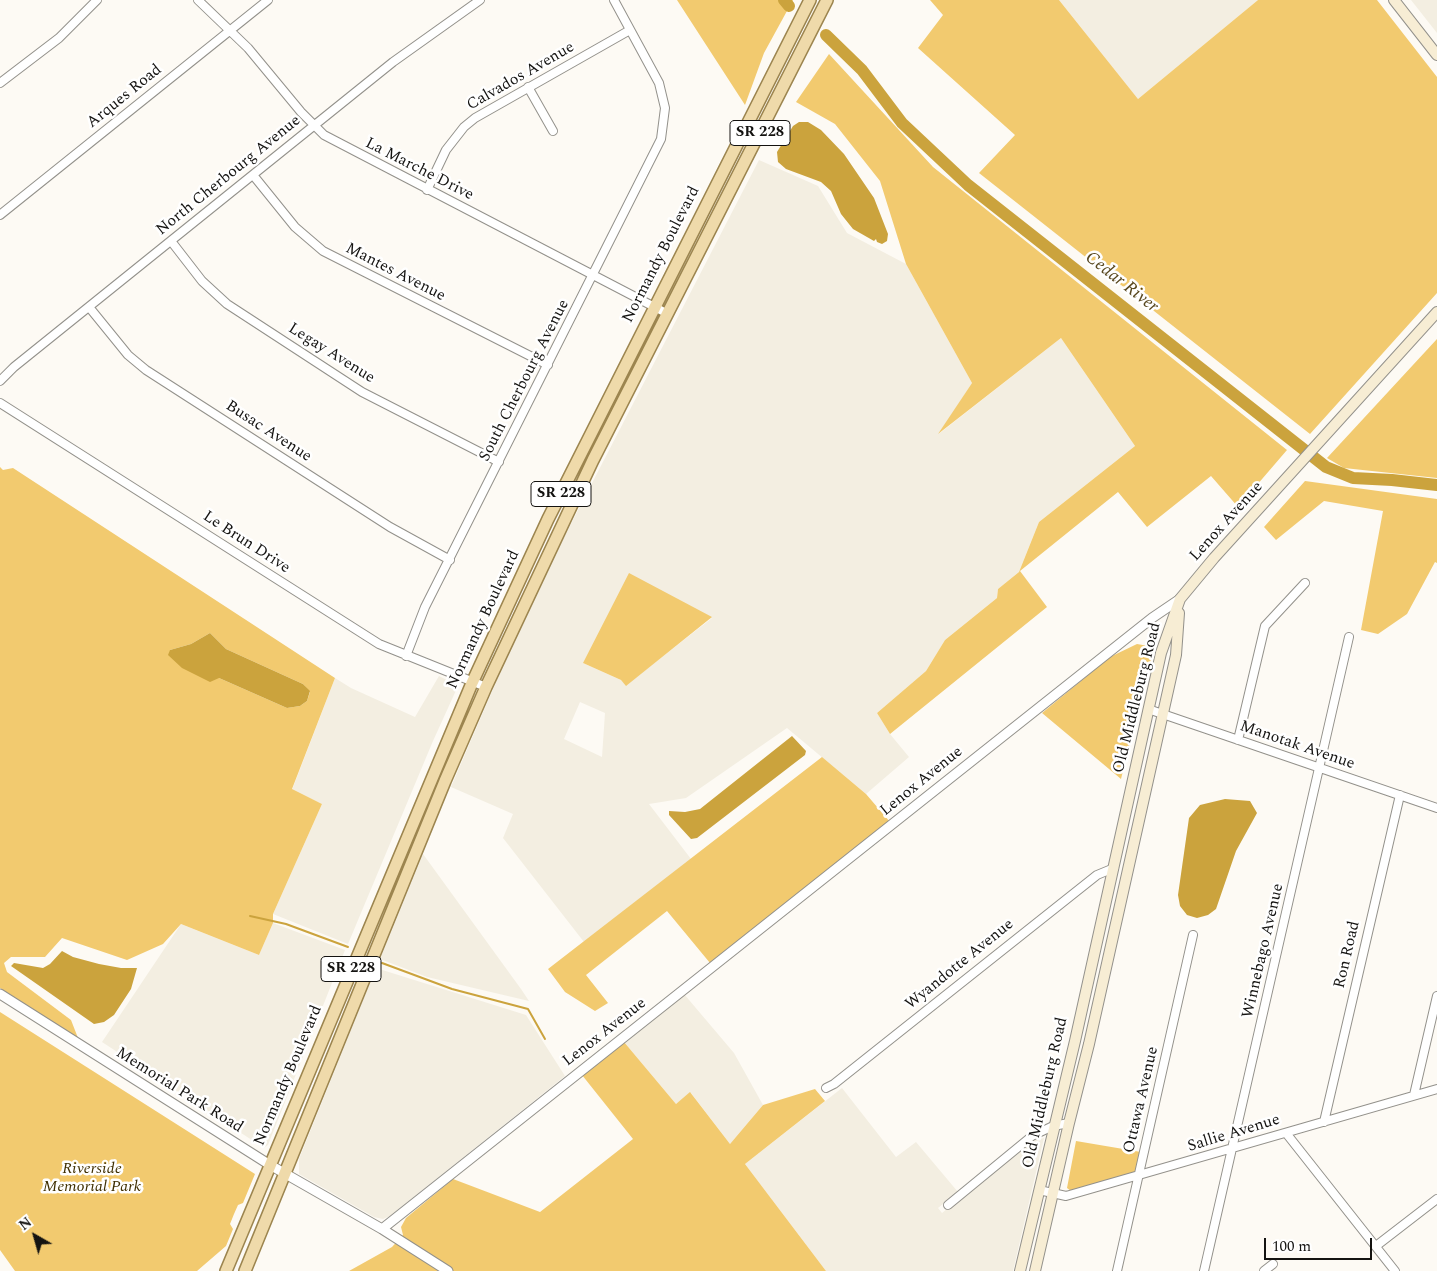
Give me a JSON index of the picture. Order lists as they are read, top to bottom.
{
  "streets": {
    "main road": [
      "SR 228",
      "Normandy Boulevard",
      "Lenox Avenue",
      "Old Middleburg Road"
    ],
    "street": [
      "Calvados Avenue",
      "Arques Road",
      "La Marche Drive",
      "North Cherbourg Avenue",
      "Mantes Avenue",
      "Legay Avenue",
      "South Cherbourg Avenue",
      "Busac Avenue",
      "Le Brun Drive",
      "Manotak Avenue",
      "Winnebago Avenue",
      "Ron Road",
      "Wyandotte Avenue",
      "Memorial Park Road",
      "Ottawa Avenue",
      "Sallie Avenue"
    ]
  },
  "crossings": [
    ["Calvados Avenue", "La Marche Drive"],
    ["Calvados Avenue", "South Cherbourg Avenue"],
    ["Arques Road", "La Marche Drive"],
    ["La Marche Drive", "North Cherbourg Avenue"],
    ["La Marche Drive", "Normandy Boulevard"],
    ["La Marche Drive", "South Cherbourg Avenue"],
    ["North Cherbourg Avenue", "Mantes Avenue"],
    ["North Cherbourg Avenue", "Legay Avenue"],
    ["North Cherbourg Avenue", "Busac Avenue"],
    ["Normandy Boulevard", "Le Brun Drive"],
    ["Normandy Boulevard", "Memorial Park Road"],
    ["Mantes Avenue", "South Cherbourg Avenue"],
    ["Legay Avenue", "South Cherbourg Avenue"],
    ["South Cherbourg Avenue", "Busac Avenue"],
    ["South Cherbourg Avenue", "Le Brun Drive"],
    ["Lenox Avenue", "Old Middleburg Road"],
    ["Lenox Avenue", "Memorial Park Road"],
    ["Old Middleburg Road", "Manotak Avenue"],
    ["Old Middleburg Road", "Wyandotte Avenue"],
    ["Old Middleburg Road", "Sallie Avenue"],
    ["Manotak Avenue", "Winnebago Avenue"],
    ["Manotak Avenue", "Ron Road"],
    ["Winnebago Avenue", "Sallie Avenue"],
    ["Ron Road", "Sallie Avenue"],
    ["Ottawa Avenue", "Sallie Avenue"]
  ],
  "water": ["Cedar River"],
  "parks": ["Riverside Memorial Park"],
  "scale_bar": "100 m",
  "north": "top left"
}
